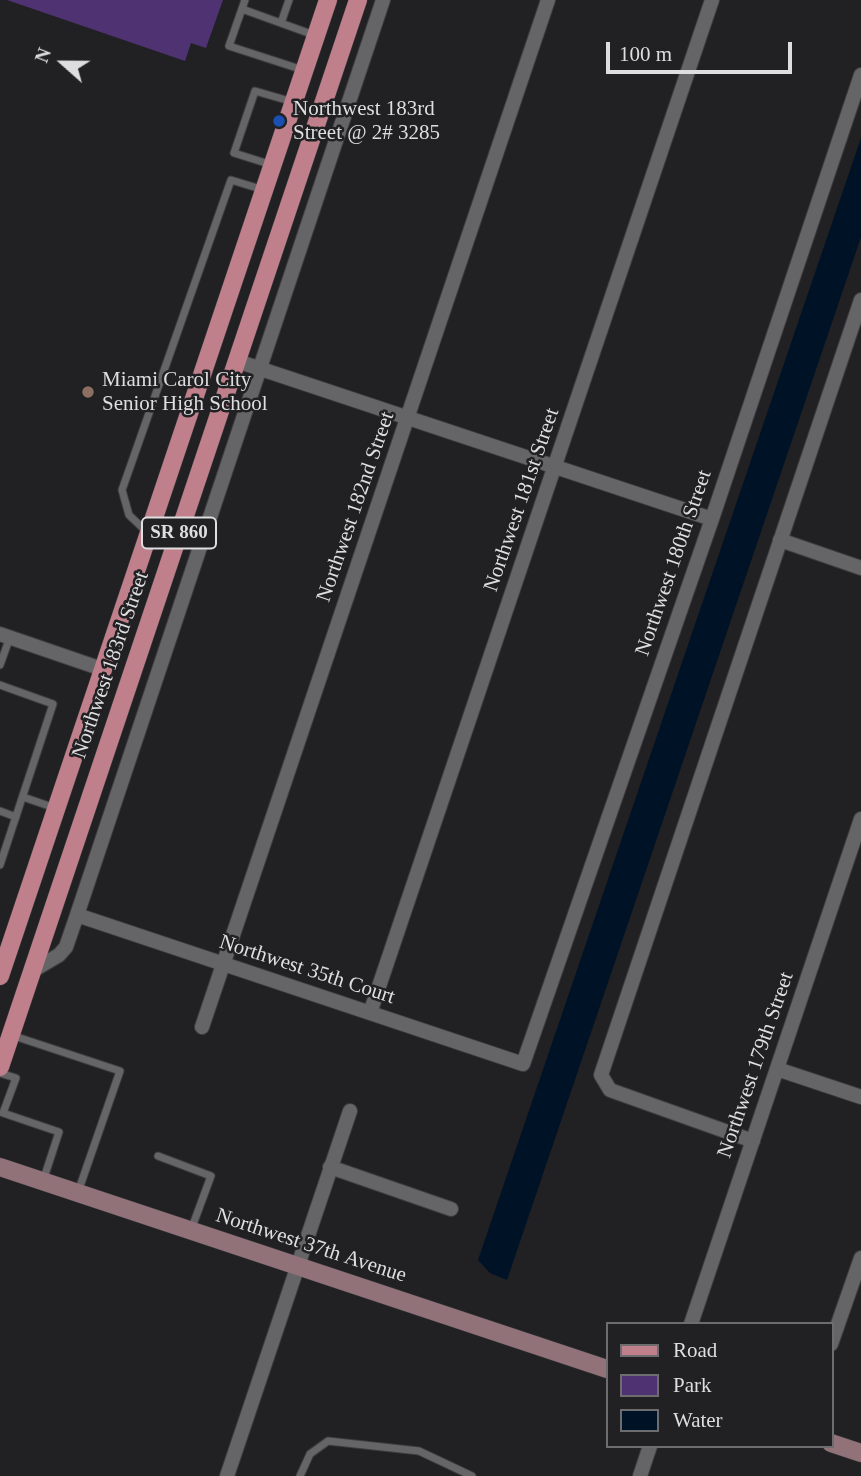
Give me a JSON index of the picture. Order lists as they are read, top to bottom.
{
  "streets": {
    "main road": ["SR 860", "Northwest 183rd Street", "Northwest 37th Avenue"],
    "street": [
      "Northwest 181st Street",
      "Northwest 182nd Street",
      "Northwest 180th Street",
      "Northwest 35th Court",
      "Northwest 179th Street"
    ]
  },
  "crossings": [
    ["Northwest 181st Street", "Northwest 35th Court"],
    ["Northwest 182nd Street", "Northwest 35th Court"],
    ["Northwest 180th Street", "Northwest 35th Court"]
  ],
  "places": ["Northwest 183rd Street @ 2# 3285", "Miami Carol City Senior High School"],
  "legend": ["Road", "Park", "Water"],
  "scale_bar": "100 m",
  "north": "left"
}
